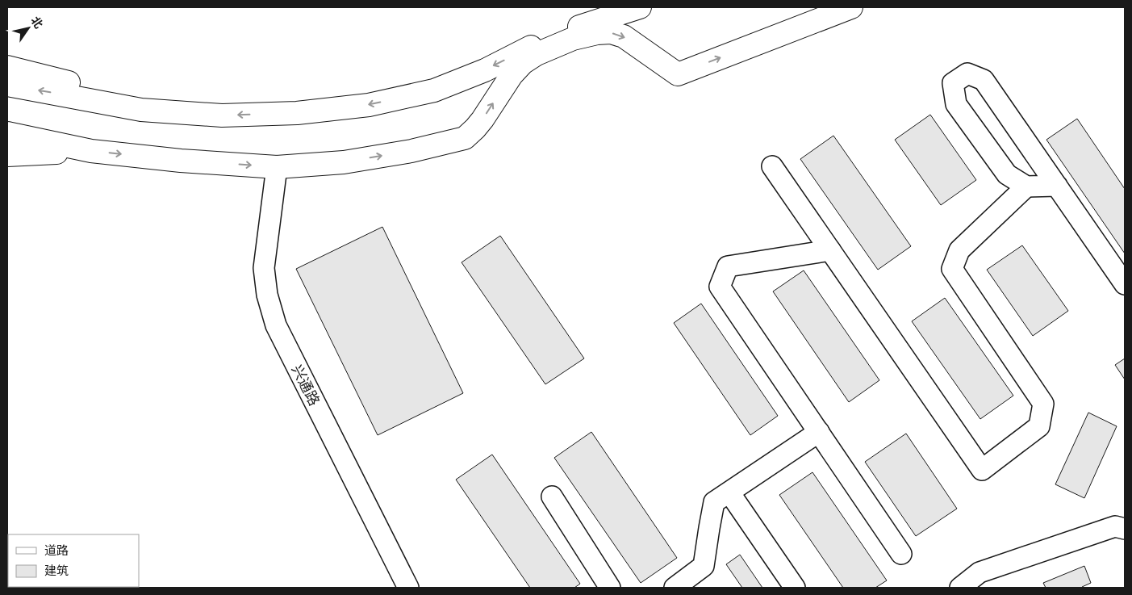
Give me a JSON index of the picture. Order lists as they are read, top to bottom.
{
  "streets": {
    "street": ["兴通路"]
  },
  "legend": ["道路", "建筑"],
  "north": "top right"
}
